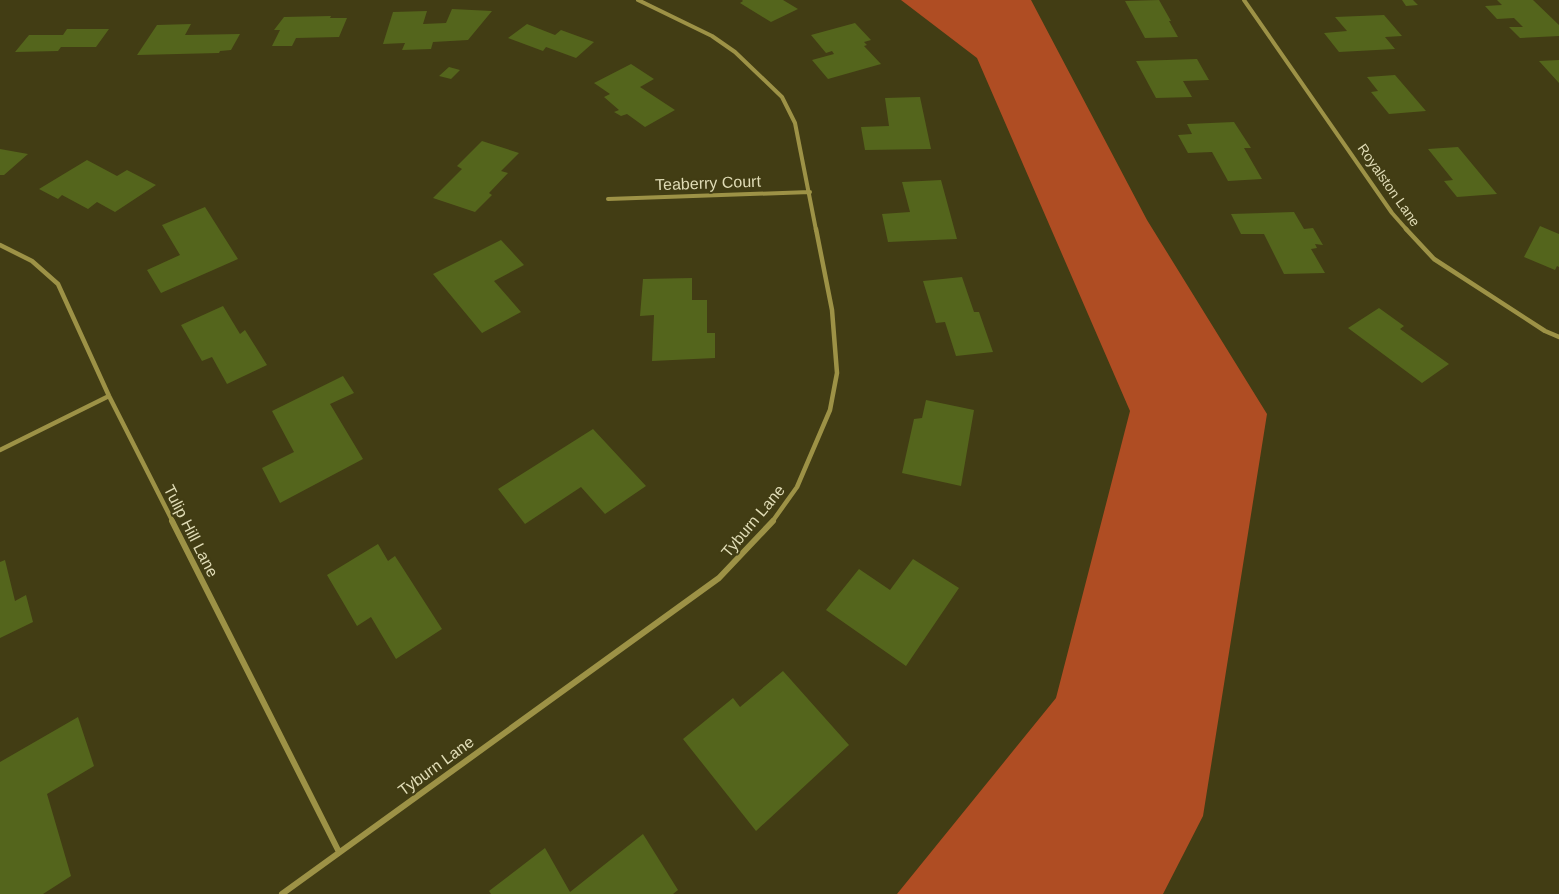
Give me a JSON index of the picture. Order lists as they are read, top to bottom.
{
  "streets": {
    "street": [
      "Teaberry Court",
      "Royalston Lane",
      "Tyburn Lane",
      "Tulip Hill Lane"
    ]
  },
  "crossings": [
    ["Teaberry Court", "Tyburn Lane"],
    ["Tyburn Lane", "Tulip Hill Lane"]
  ]
}
